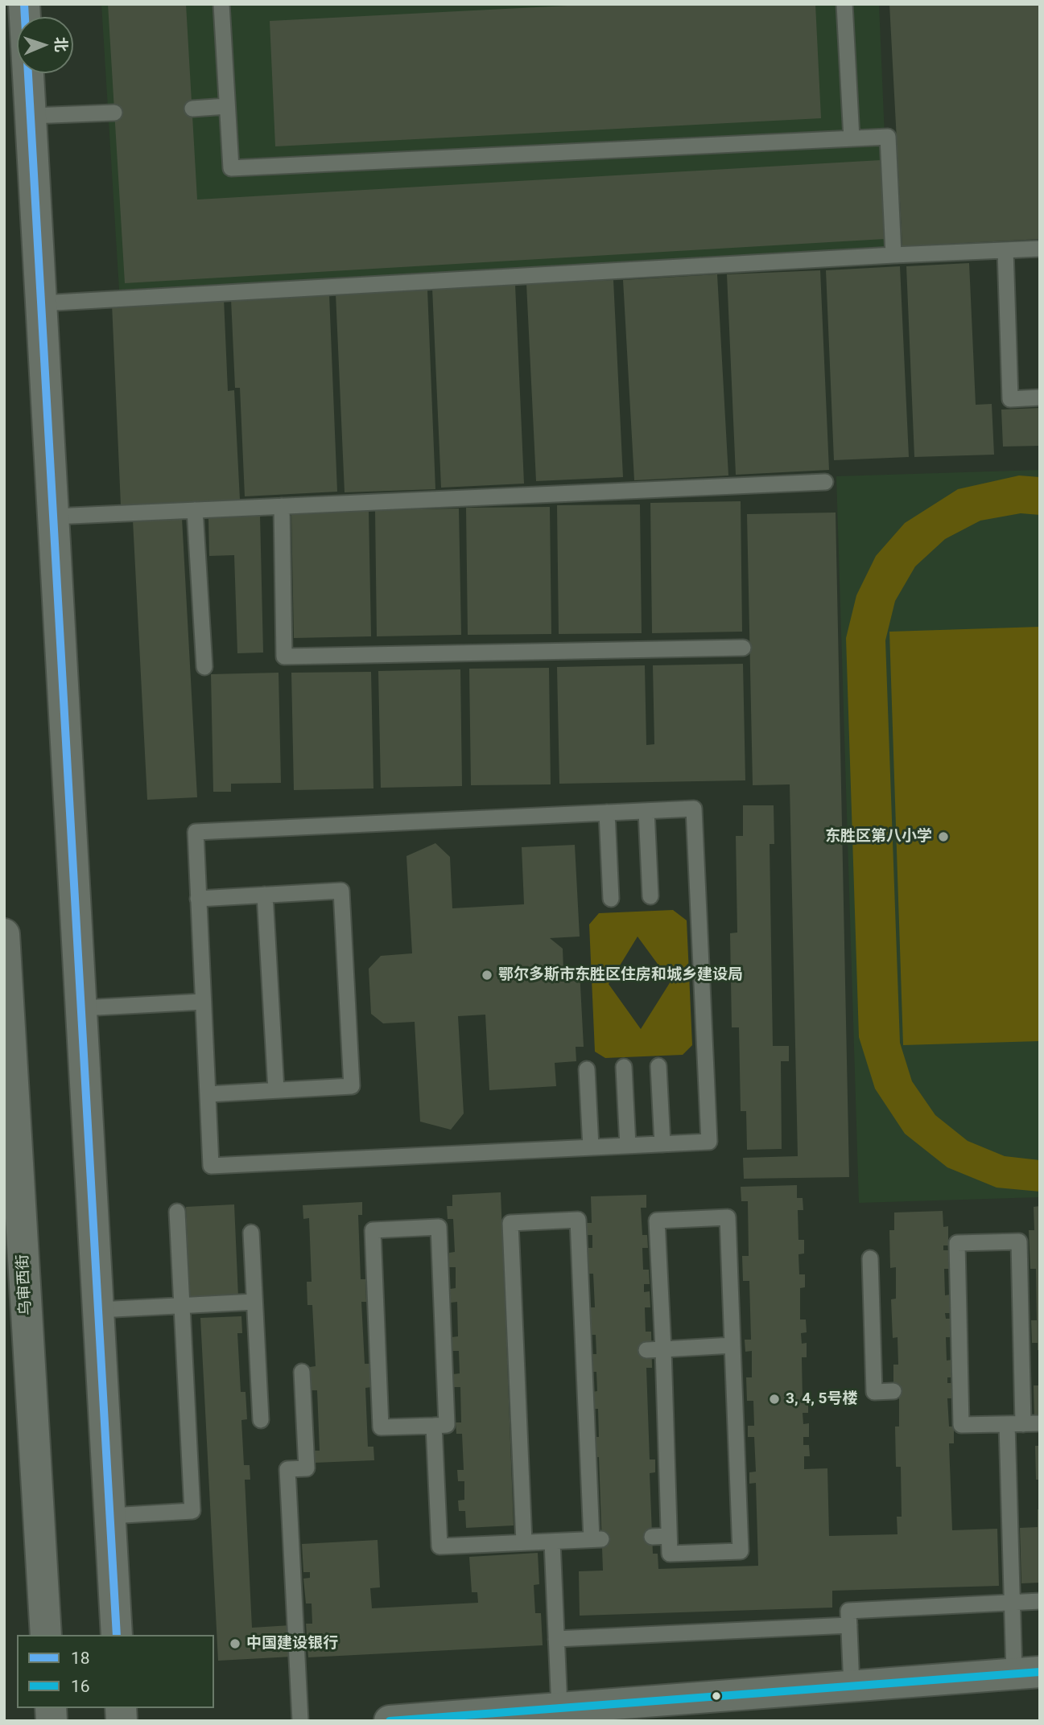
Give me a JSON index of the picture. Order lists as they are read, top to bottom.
{
  "streets": {
    "main road": ["乌审西街"]
  },
  "places": [
    "东胜区第八小学",
    "鄂尔多斯市东胜区住房和城乡建设局",
    "3, 4, 5号楼",
    "中国建设银行"
  ],
  "lines": ["transit line 18", "transit line 16"],
  "legend": ["18", "16"],
  "north": "right"
}
